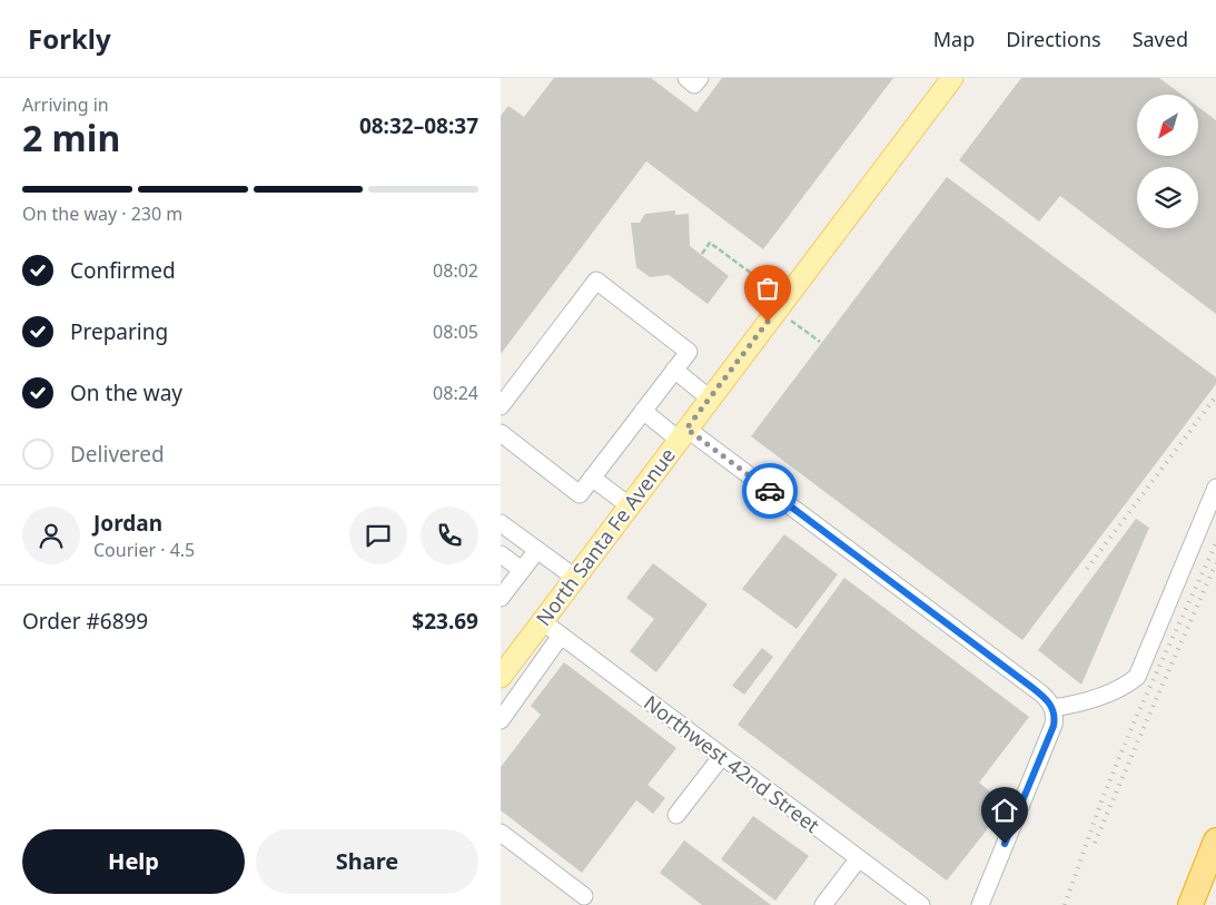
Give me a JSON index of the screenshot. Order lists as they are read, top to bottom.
{
  "streets": {
    "main road": ["North Santa Fe Avenue"],
    "street": ["Northwest 42nd Street"]
  },
  "crossings": [
    ["North Santa Fe Avenue", "Northwest 42nd Street"]
  ],
  "north": "bottom left",
  "page": {
    "header": "Forkly",
    "nav": ["Map", "Directions", "Saved"],
    "heading": ["2 min", "Arriving in", "08:32–08:37"],
    "panel": [
      "Jordan",
      "Courier · 4.5",
      "Order #6899",
      "$23.69"
    ],
    "bar": "On the way · 230 m",
    "list": [
      ["Confirmed", "08:02"],
      ["Preparing", "08:05"],
      ["On the way", "08:24"],
      "Delivered"
    ],
    "buttons": ["Help", "Share"]
  }
}
